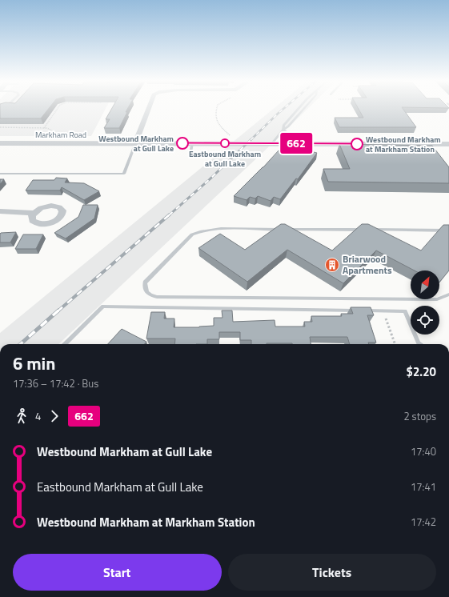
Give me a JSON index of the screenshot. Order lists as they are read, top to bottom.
{
  "streets": {
    "street": ["Markham Road"]
  },
  "places": {
    "other": ["Westbound Markham at Gull Lake", "Eastbound Markham at Gull Lake", "Westbound Markham at Markham Station"],
    "building": ["Briarwood Apartments"]
  },
  "lines": ["bus line 662"],
  "north": "top right",
  "page": {
    "on_map": "662",
    "heading": ["6 min", "17:36 – 17:42 · Bus", "$2.20"],
    "legs": ["4", "662", "2 stops"],
    "list": [
      {
        "name": "Westbound Markham at Gull Lake",
        "value": "17:40"
      },
      {
        "name": "Eastbound Markham at Gull Lake",
        "value": "17:41"
      },
      {
        "name": "Westbound Markham at Markham Station",
        "value": "17:42"
      }
    ],
    "buttons": ["Start", "Tickets"]
  }
}
